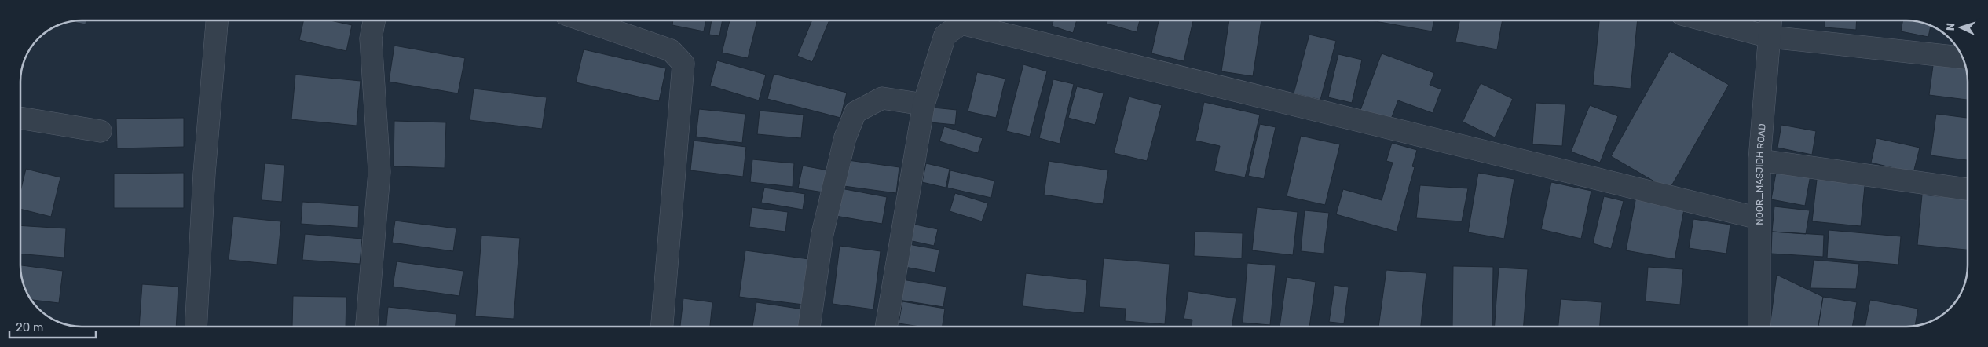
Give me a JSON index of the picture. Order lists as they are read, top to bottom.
{
  "streets": {
    "street": ["NOOR_MASJIDH ROAD"]
  },
  "scale_bar": "20 m",
  "north": "left"
}
